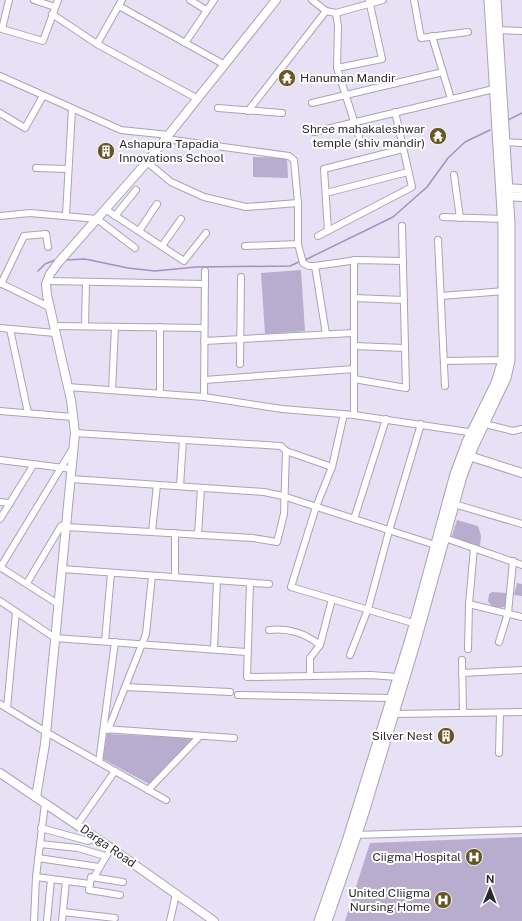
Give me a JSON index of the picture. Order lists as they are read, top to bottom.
{
  "streets": {
    "street": ["Darga Road"]
  },
  "places": {
    "temple": ["Hanuman Mandir", "Shree mahakaleshwar temple (shiv mandir)"],
    "building": ["Ashapura Tapadia Innovations School", "Silver Nest"],
    "hospital": ["Ciigma Hospital", "United CIiigma Nursing Home"]
  },
  "north": "top"
}
